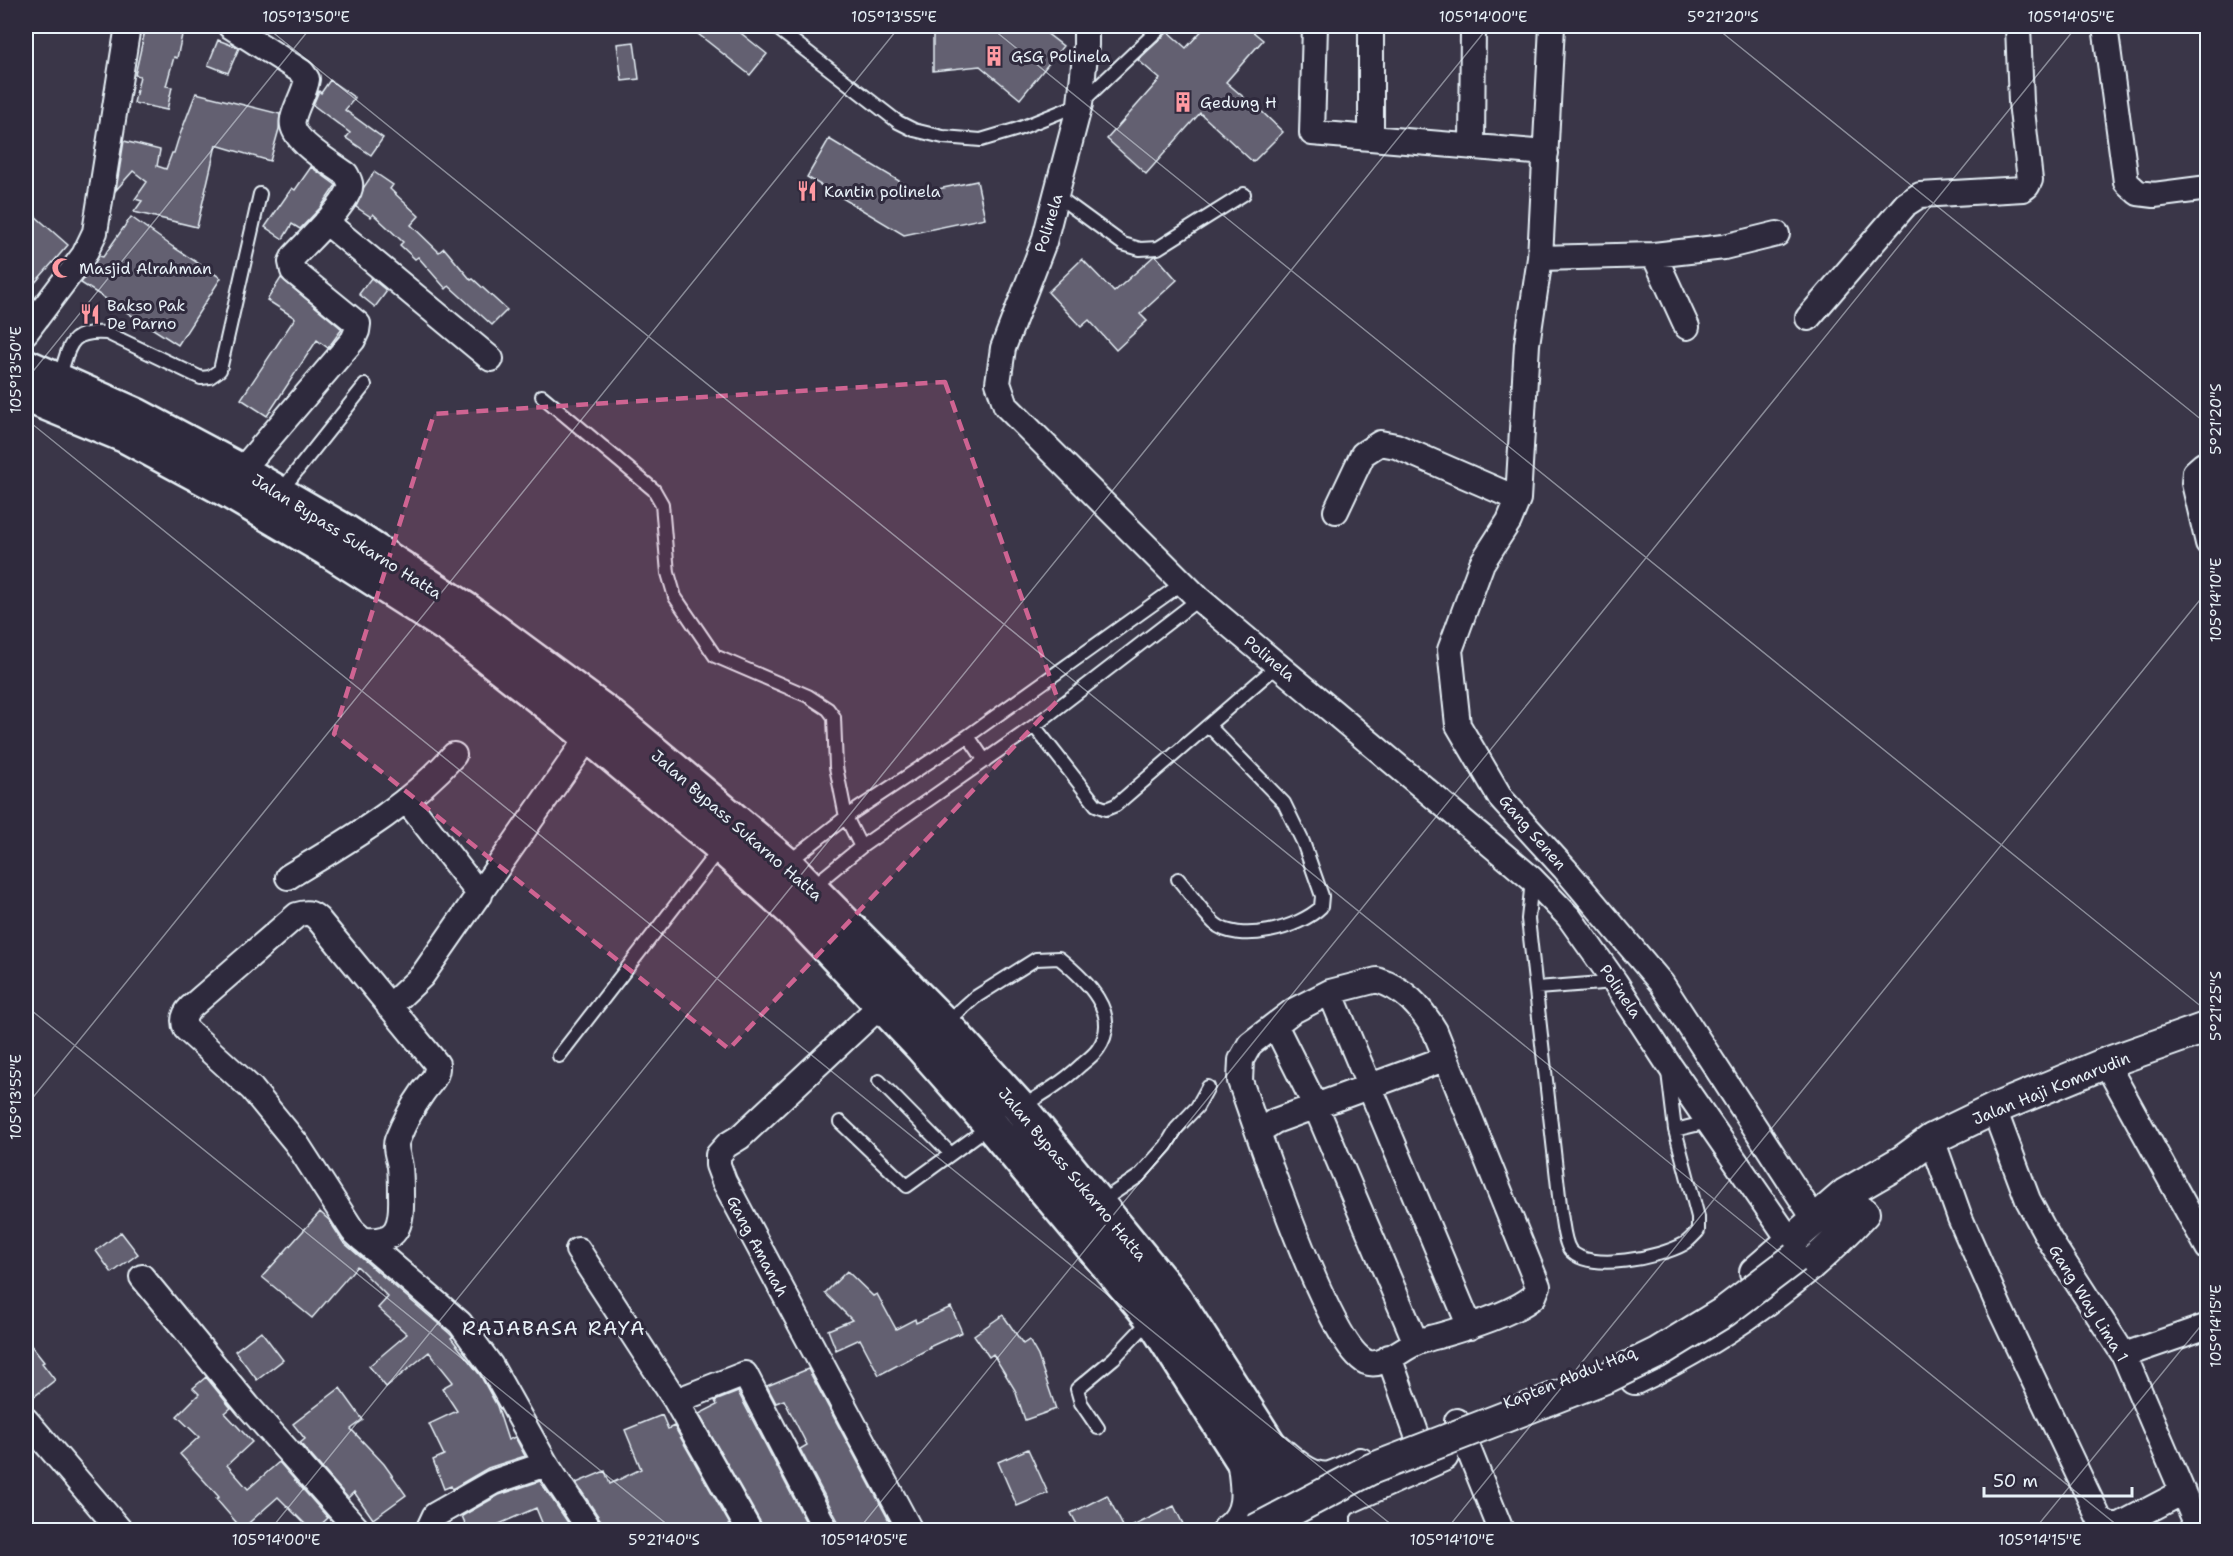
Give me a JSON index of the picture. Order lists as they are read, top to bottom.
{
  "streets": {
    "highway": ["Jalan Bypass Sukarno Hatta"],
    "street": [
      "Polinela",
      "Gang Senen",
      "Jalan Haji Komarudin",
      "Gang Amanah",
      "Gang Way Lima 1",
      "Kapten Abdul Haq"
    ]
  },
  "crossings": [
    ["Polinela", "Kapten Abdul Haq"],
    ["Jalan Bypass Sukarno Hatta", "Gang Amanah"],
    ["Jalan Bypass Sukarno Hatta", "Kapten Abdul Haq"],
    ["Gang Senen", "Kapten Abdul Haq"],
    ["Jalan Haji Komarudin", "Gang Way Lima 1"],
    ["Jalan Haji Komarudin", "Kapten Abdul Haq"]
  ],
  "districts": ["RAJABASA RAYA"],
  "places": {
    "building": ["GSG Polinela", "Gedung H"],
    "restaurant": ["Kantin polinela", "Bakso Pak De Parno"],
    "mosque": ["Masjid Alrahman"]
  },
  "scale_bar": "50 m",
  "coordinates": [
    "105°13'50\"E",
    "105°13'55\"E",
    "105°14'00\"E",
    "5°21'20\"S",
    "105°14'05\"E",
    "105°14'10\"E",
    "5°21'25\"S",
    "105°14'15\"E",
    "5°21'40\"S"
  ]
}
